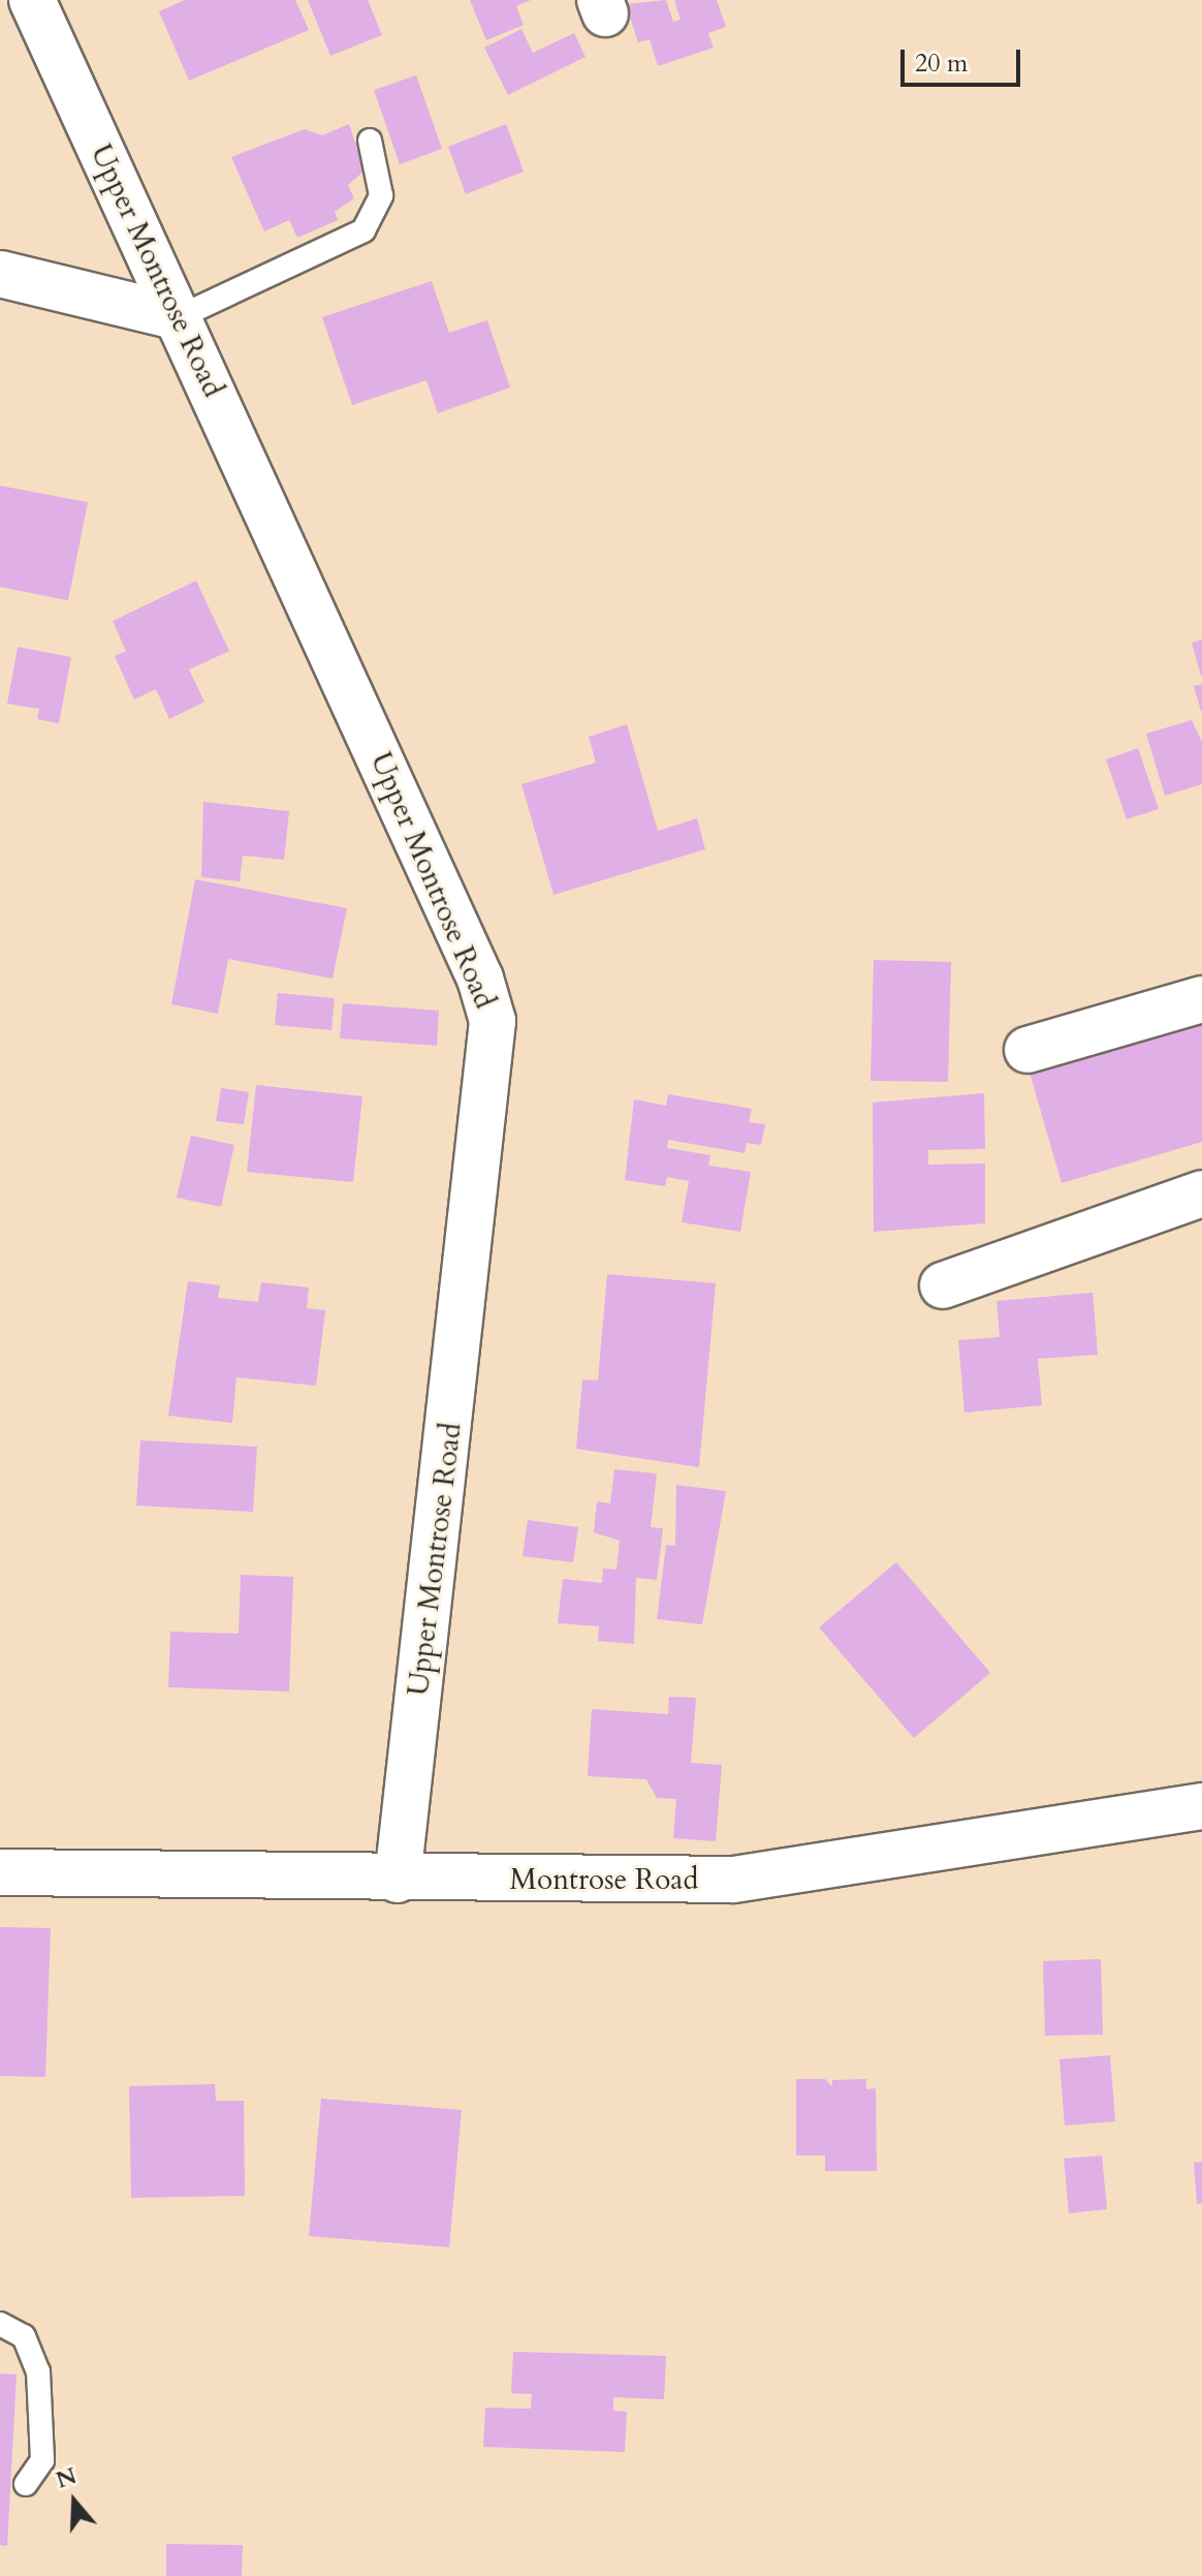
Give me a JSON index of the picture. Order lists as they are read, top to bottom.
{
  "streets": {
    "street": ["Upper Montrose Road", "Montrose Road"]
  },
  "crossings": [
    ["Upper Montrose Road", "Montrose Road"]
  ],
  "scale_bar": "20 m",
  "north": "top"
}
